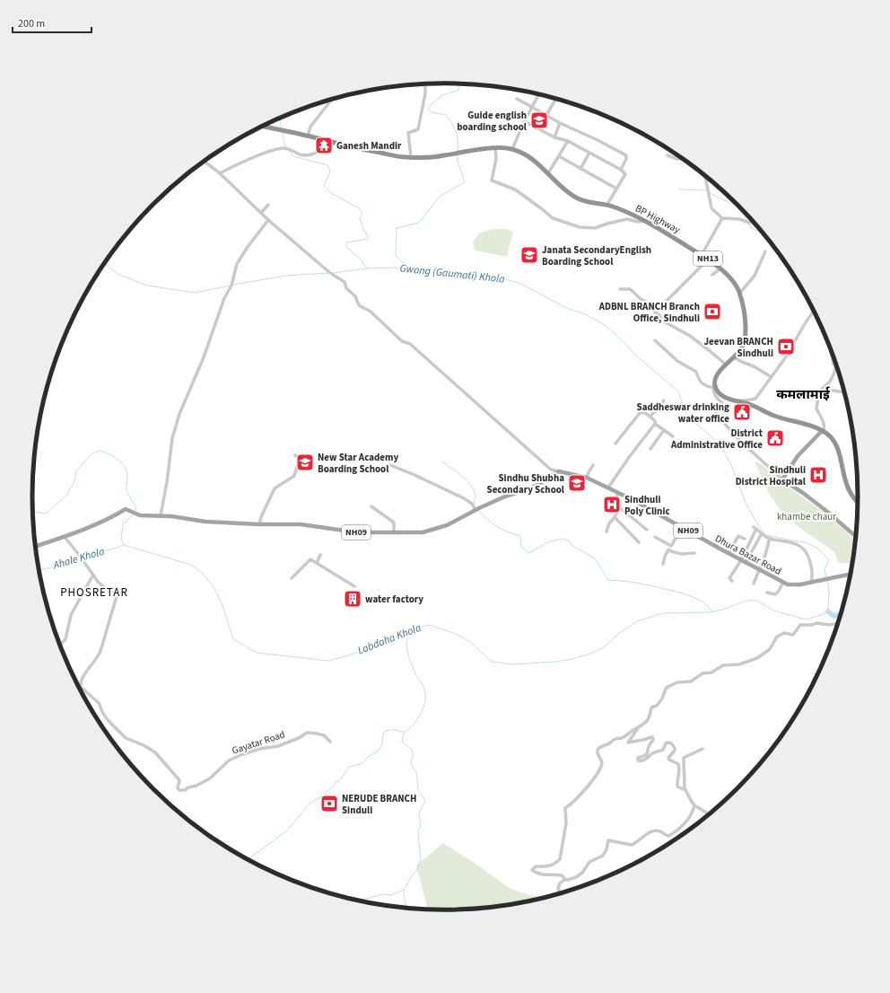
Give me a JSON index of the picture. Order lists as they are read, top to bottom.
{
  "streets": {
    "highway": ["BP Highway", "NH13"],
    "main road": ["NH09", "Dhura Bazar Road"],
    "street": ["Gayatar Road"]
  },
  "crossings": [
    ["NH09", "Dhura Bazar Road"]
  ],
  "districts": ["कमलामाई", "PHOSRETAR"],
  "water": ["Gwang (Gaumati) Khola", "Ahale Khola", "Labdaha Khola"],
  "parks": ["khambe chaur"],
  "places": {
    "school or university": [
      "Guide english boarding school",
      "Janata SecondaryEnglish Boarding School",
      "New Star Academy Boarding School",
      "Sindhu Shubha Secondary School"
    ],
    "temple": ["Ganesh Mandir"],
    "bank": ["ADBNL BRANCH Branch Office, Sindhuli", "Jeevan BRANCH Sindhuli", "NERUDE BRANCH Sinduli"],
    "public building": ["Saddheswar drinking water office", "District Administrative Office"],
    "hospital": ["Sindhuli District Hospital", "Sindhuli Poly Clinic"],
    "building": ["water factory"]
  },
  "scale_bar": "200 m"
}
